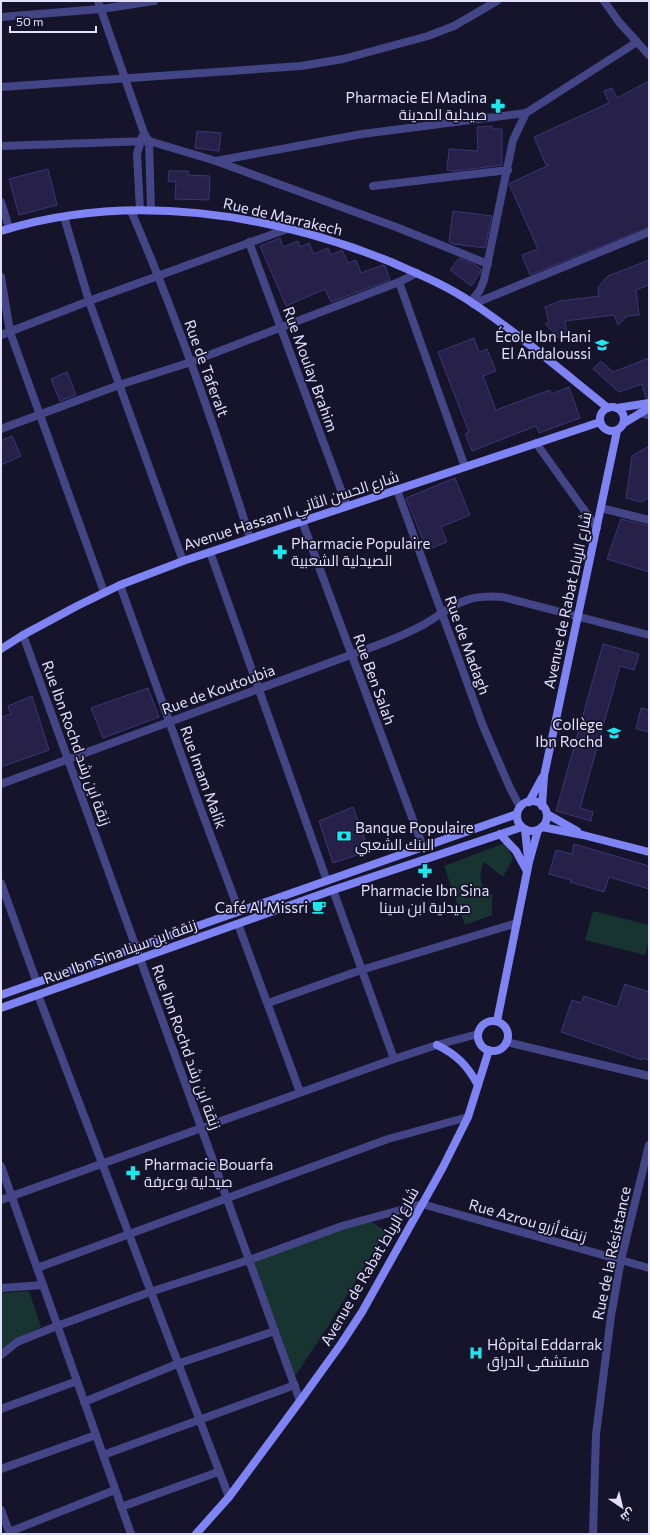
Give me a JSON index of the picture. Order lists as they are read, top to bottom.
{
  "streets": {
    "street": [
      "Rue de Marrakech",
      "Rue de Taferalt",
      "Rue Moulay Brahim",
      "Avenue Hassan II شارع الحسن الثاني",
      "Avenue de Rabat شارع الرباط",
      "Rue de Madagh",
      "Rue Ben Salah",
      "Rue de Koutoubia",
      "Rue Ibn Rochd زنقة ابن رشد",
      "Rue Imam Malik",
      "Rue Ibn Sina زنقة ابن سينا",
      "Rue Azrou زنقة أزرو",
      "Rue de la Résistance"
    ]
  },
  "crossings": [
    ["Rue de Marrakech", "Rue de Taferalt"],
    ["Rue de Marrakech", "Avenue Hassan II شارع الحسن الثاني"],
    ["Rue de Marrakech", "Avenue de Rabat شارع الرباط"],
    ["Rue de Taferalt", "Avenue Hassan II شارع الحسن الثاني"],
    ["Rue Moulay Brahim", "Avenue Hassan II شارع الحسن الثاني"],
    ["Avenue Hassan II شارع الحسن الثاني", "Avenue de Rabat شارع الرباط"],
    ["Avenue Hassan II شارع الحسن الثاني", "Rue de Madagh"],
    ["Avenue Hassan II شارع الحسن الثاني", "Rue Ben Salah"],
    ["Avenue Hassan II شارع الحسن الثاني", "Rue Ibn Rochd زنقة ابن رشد"],
    ["Avenue Hassan II شارع الحسن الثاني", "Rue Imam Malik"],
    ["Avenue de Rabat شارع الرباط", "Rue de Madagh"],
    ["Avenue de Rabat شارع الرباط", "Rue de Koutoubia"],
    ["Avenue de Rabat شارع الرباط", "Rue Ibn Rochd زنقة ابن رشد"],
    ["Avenue de Rabat شارع الرباط", "Rue Ibn Sina زنقة ابن سينا"],
    ["Avenue de Rabat شارع الرباط", "Rue Azrou زنقة أزرو"],
    ["Rue de Madagh", "Rue de Koutoubia"],
    ["Rue de Madagh", "Rue Ibn Sina زنقة ابن سينا"],
    ["Rue Ben Salah", "Rue de Koutoubia"],
    ["Rue Ben Salah", "Rue Ibn Sina زنقة ابن سينا"],
    ["Rue de Koutoubia", "Rue Ibn Rochd زنقة ابن رشد"],
    ["Rue de Koutoubia", "Rue Imam Malik"],
    ["Rue Ibn Rochd زنقة ابن رشد", "Rue Ibn Sina زنقة ابن سينا"],
    ["Rue Imam Malik", "Rue Ibn Sina زنقة ابن سينا"],
    ["Rue Azrou زنقة أزرو", "Rue de la Résistance"]
  ],
  "places": {
    "pharmacy": [
      "Pharmacie El Madina صيدلية المدينة",
      "Pharmacie Populaire الصيدلية الشعبية",
      "Pharmacie Ibn Sina صيدلية ابن سينا",
      "Pharmacie Bouarfa صيدلية بوعرفة"
    ],
    "school or university": ["École Ibn Hani El Andaloussi", "Collège Ibn Rochd"],
    "bank": ["Banque Populaire البنك الشعبي"],
    "cafe": ["Café Al Missri"],
    "hospital": ["Hôpital Eddarrak مستشفى الدراق"]
  },
  "scale_bar": "50 m",
  "north": "bottom right"
}
